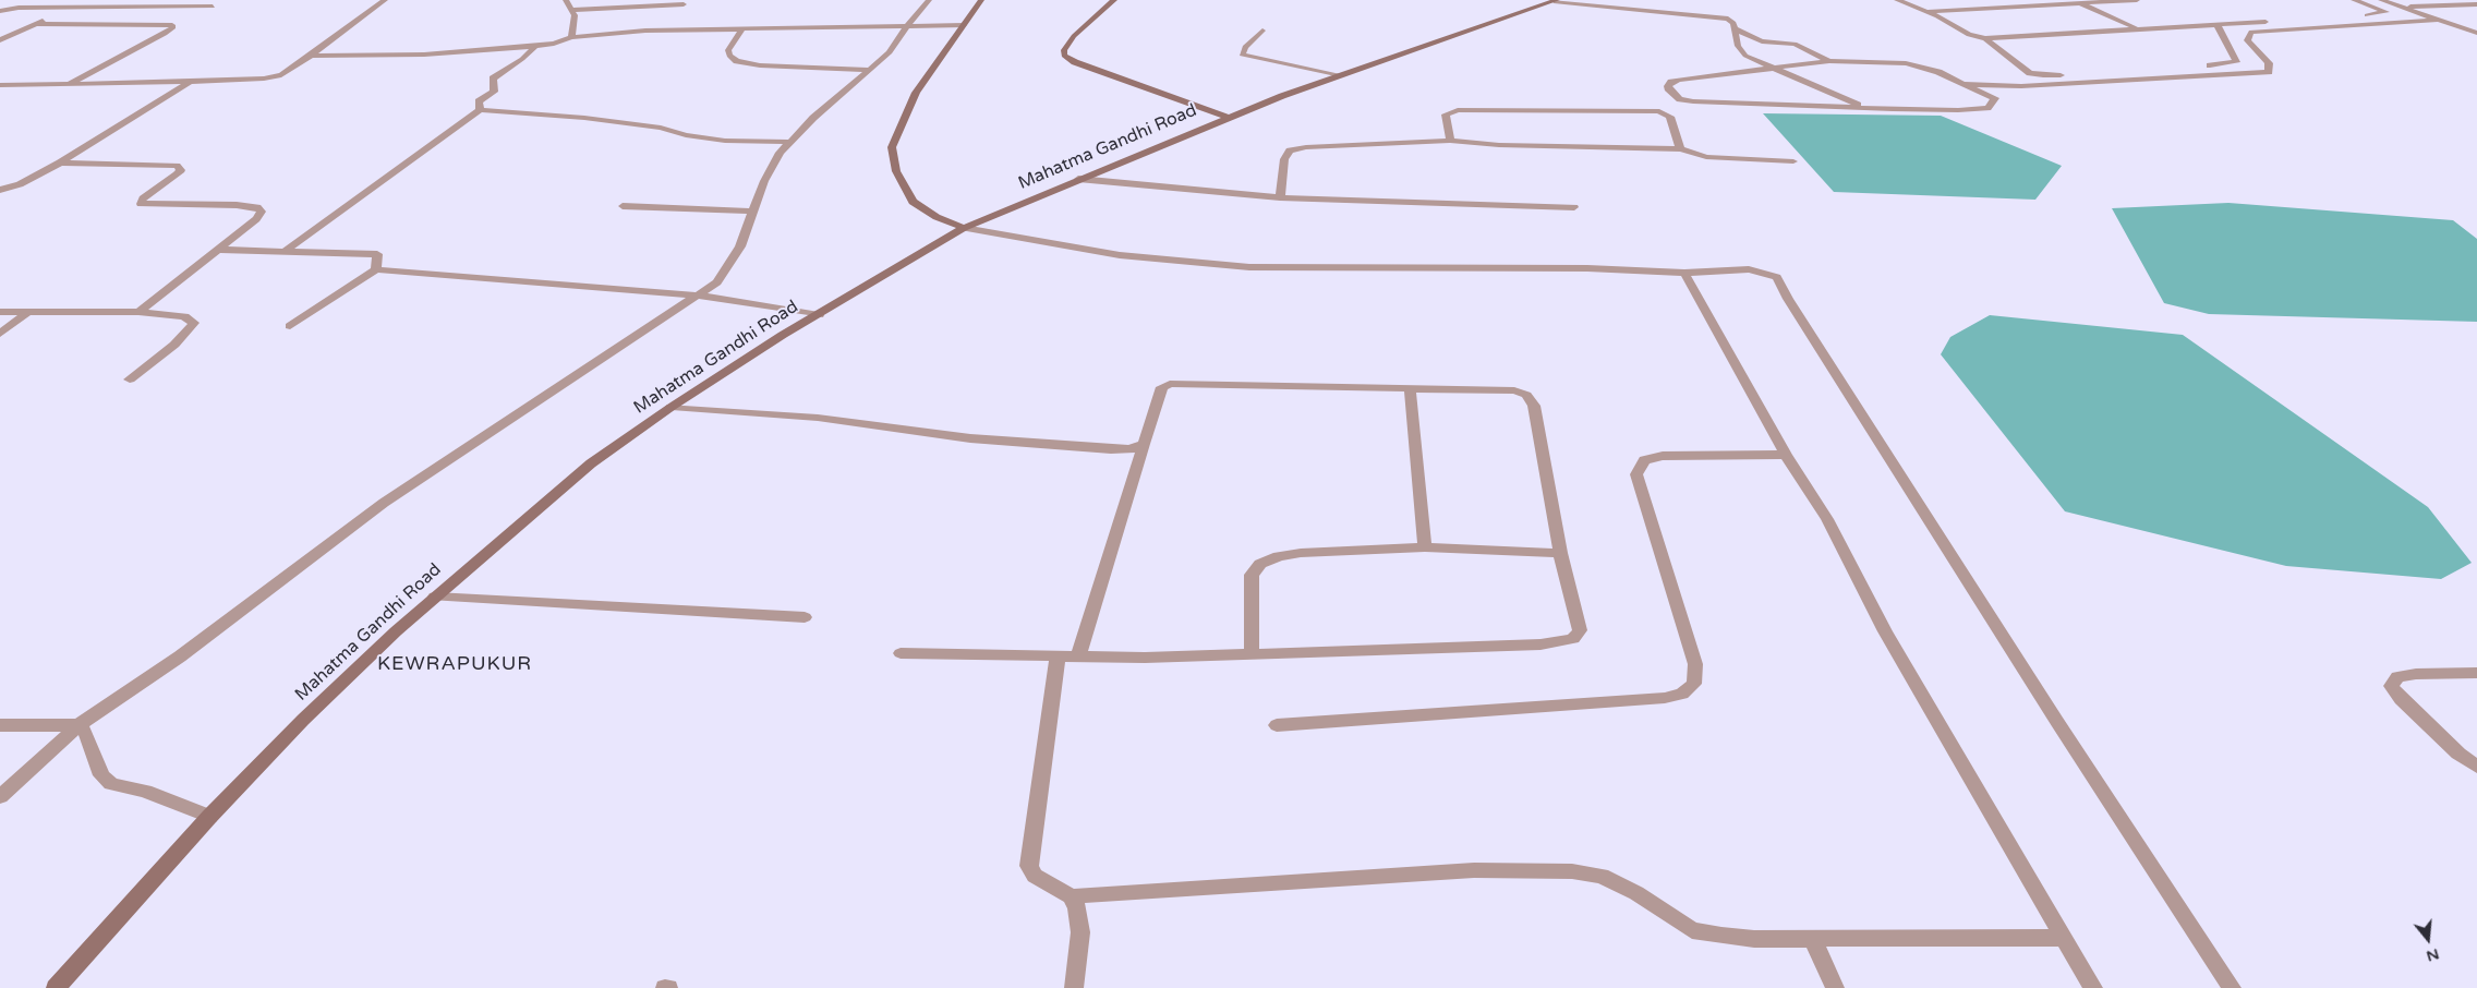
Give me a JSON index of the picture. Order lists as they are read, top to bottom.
{
  "streets": {
    "main road": ["Mahatma Gandhi Road"]
  },
  "districts": ["KEWRAPUKUR"],
  "north": "bottom"
}
